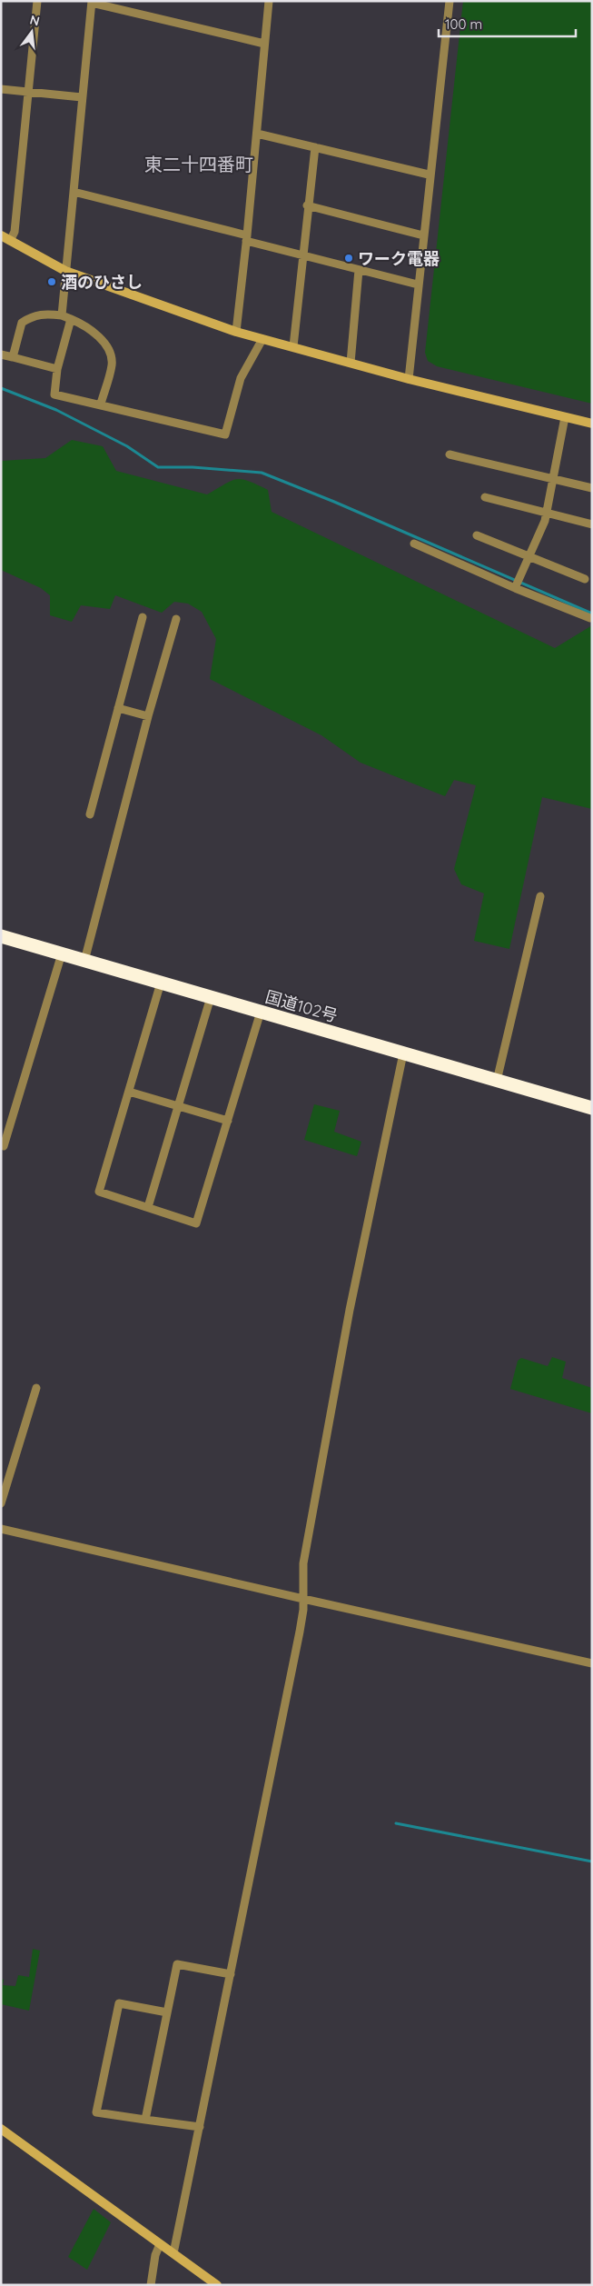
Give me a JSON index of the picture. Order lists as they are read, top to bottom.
{
  "streets": {
    "highway": ["国道102号"]
  },
  "districts": ["東二十四番町"],
  "places": ["ワーク電器", "酒のひさし"],
  "scale_bar": "100 m",
  "north": "top"
}
